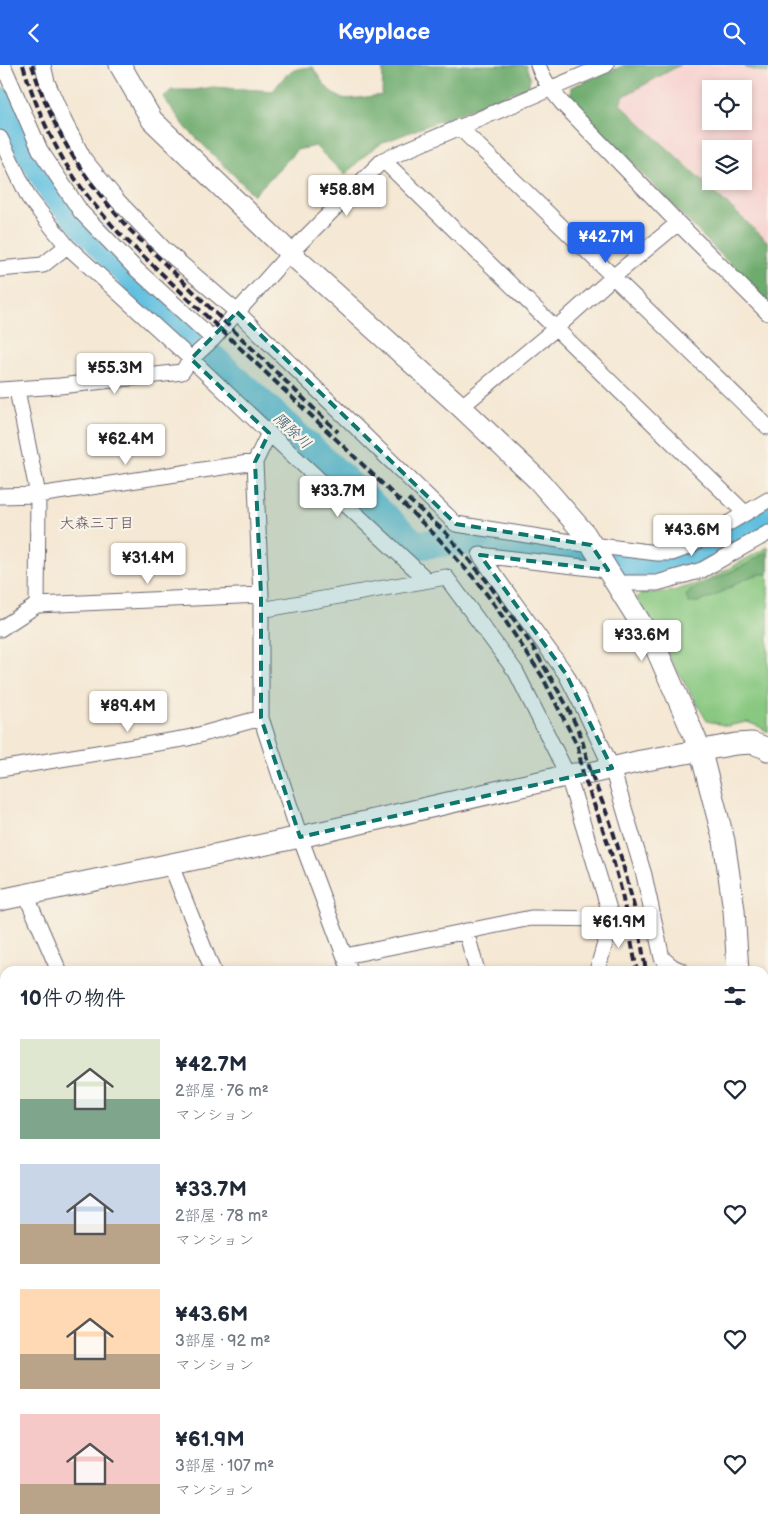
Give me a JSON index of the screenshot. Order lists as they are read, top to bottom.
{
  "districts": ["大森三丁目"],
  "water": ["隅除川"],
  "page": {
    "header": "Keyplace",
    "price": [
      "¥58.8M",
      "¥42.7M",
      "¥55.3M",
      "¥62.4M",
      "¥33.7M",
      "¥43.6M",
      "¥31.4M",
      "¥33.6M",
      "¥89.4M",
      "¥61.9M"
    ],
    "heading": "10件の物件",
    "list": [
      {
        "name": "¥42.7M",
        "note": "2部屋 · 76 m² · マンション"
      },
      {
        "name": "¥33.7M",
        "note": "2部屋 · 78 m² · マンション"
      },
      {
        "name": "¥43.6M",
        "note": "3部屋 · 92 m² · マンション"
      },
      {
        "name": "¥61.9M",
        "note": "3部屋 · 107 m² · マンション"
      }
    ]
  }
}
